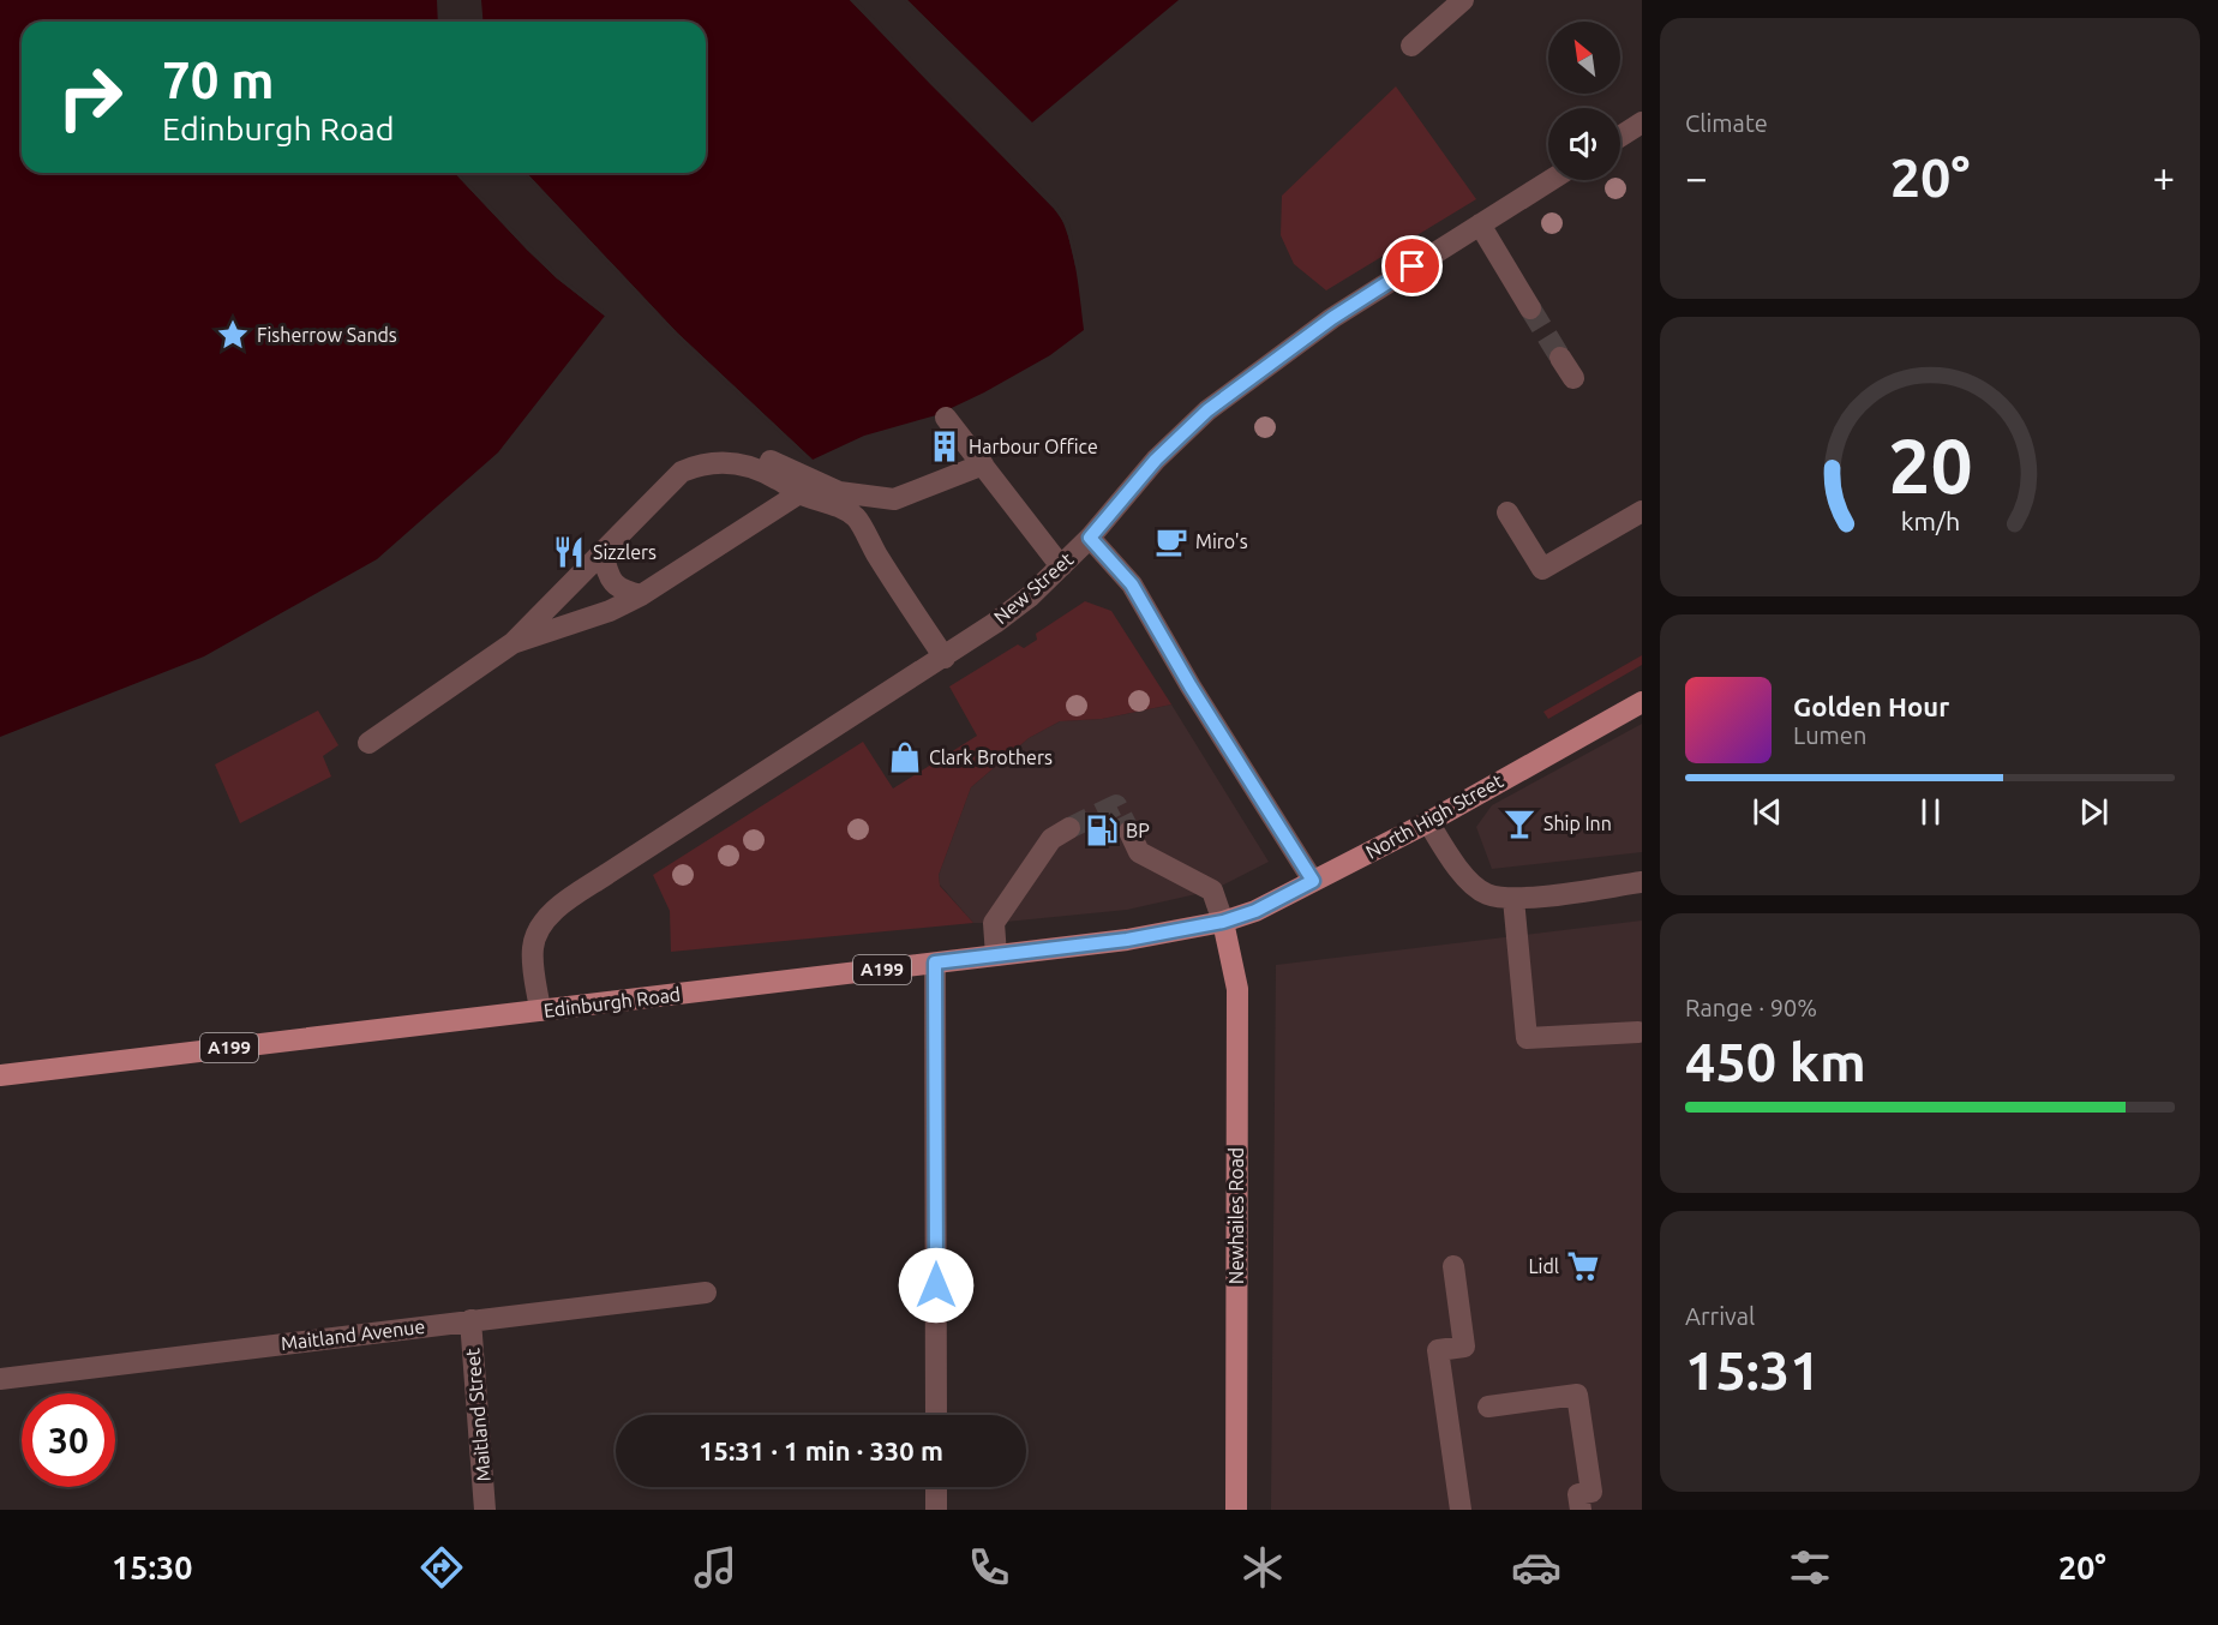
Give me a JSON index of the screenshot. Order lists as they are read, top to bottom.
{
  "streets": {
    "main road": [
      "North High Street",
      "A199",
      "Edinburgh Road",
      "Newhailes Road"
    ],
    "street": ["New Street", "Maitland Avenue", "Maitland Street"]
  },
  "crossings": [
    ["New Street", "Edinburgh Road"],
    ["North High Street", "Edinburgh Road"],
    ["North High Street", "Newhailes Road"],
    ["Edinburgh Road", "Newhailes Road"],
    ["Maitland Avenue", "Maitland Street"]
  ],
  "places": {
    "place": ["Fisherrow Sands"],
    "building": ["Harbour Office"],
    "cafe": ["Miro's"],
    "restaurant": ["Sizzlers"],
    "shop": ["Clark Brothers"],
    "bar": ["Ship Inn"],
    "fuel station": ["BP"],
    "supermarket": ["Lidl"]
  },
  "north": "top left",
  "page": {
    "tile": [
      "Climate",
      ["Range · 90%", "450 km"],
      ["Arrival", "15:31"]
    ],
    "turn": ["70 m", "Edinburgh Road"],
    "heat": ["−", "20°", "+"],
    "song": ["Golden Hour", "Lumen"],
    "limit": "30",
    "trip": "15:31 · 1 min · 330 m",
    "tabs": ["15:30", "20°"],
    "gauge": ["20", "km/h"]
  }
}
